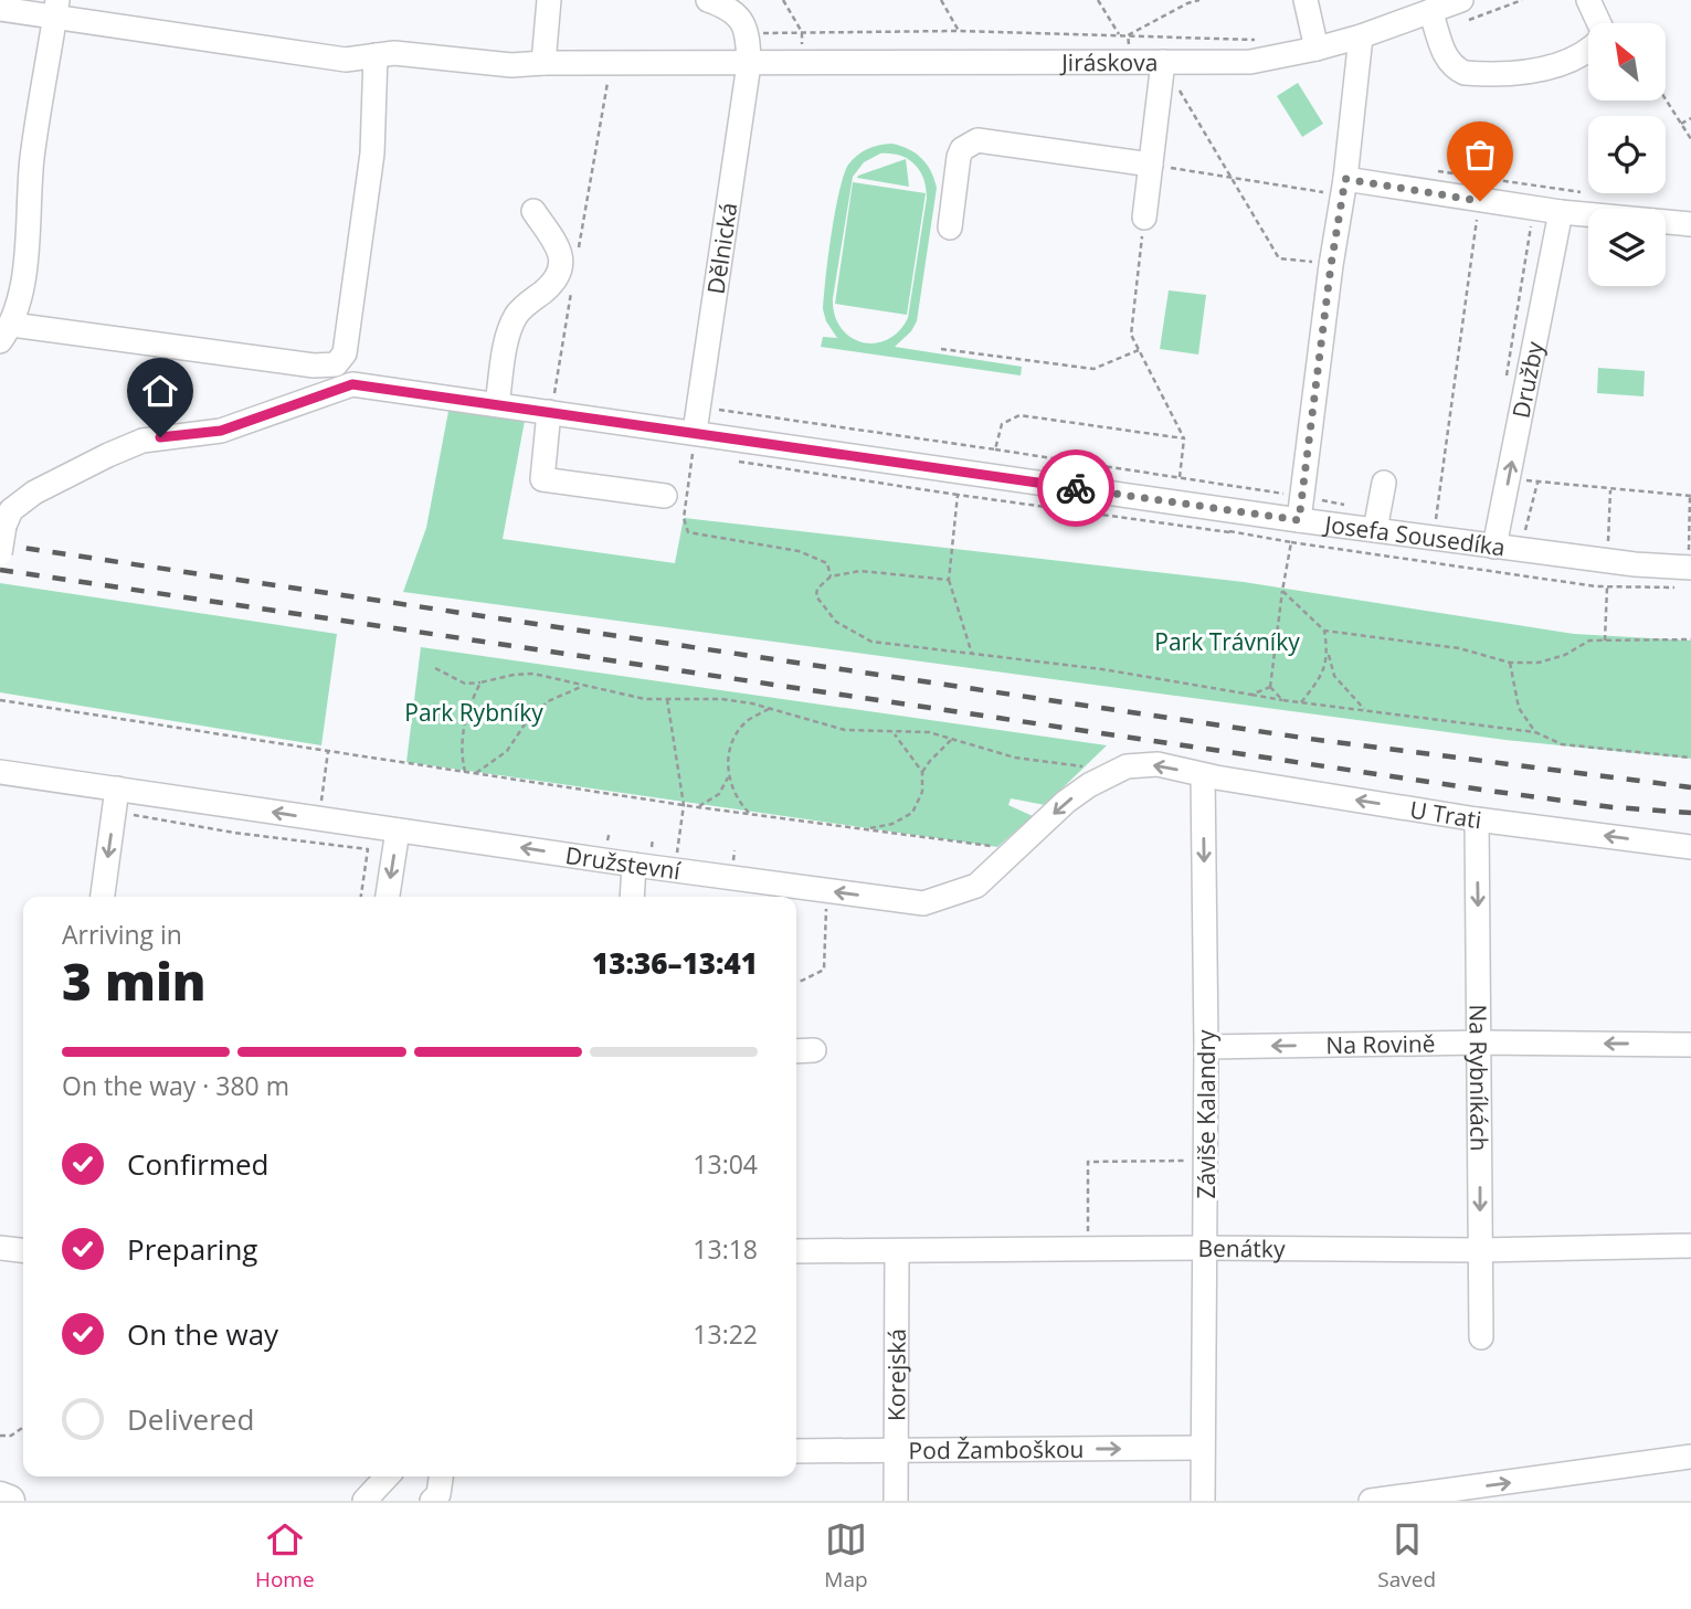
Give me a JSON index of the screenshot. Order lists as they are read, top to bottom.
{
  "streets": {
    "street": [
      "Jiráskova",
      "Dělnická",
      "Družby",
      "Josefa Sousedíka",
      "U Trati",
      "Družstevní",
      "Na Rovině",
      "Na Rybníkách",
      "Záviše Kalandry",
      "Benátky",
      "Korejská",
      "Pod Žamboškou"
    ]
  },
  "crossings": [
    ["Jiráskova", "Dělnická"],
    ["Dělnická", "Josefa Sousedíka"],
    ["Družby", "Josefa Sousedíka"],
    ["U Trati", "Družstevní"],
    ["U Trati", "Na Rybníkách"],
    ["U Trati", "Záviše Kalandry"],
    ["Družstevní", "Záviše Kalandry"],
    ["Na Rovině", "Na Rybníkách"],
    ["Na Rovině", "Záviše Kalandry"],
    ["Na Rybníkách", "Benátky"],
    ["Záviše Kalandry", "Benátky"],
    ["Záviše Kalandry", "Pod Žamboškou"],
    ["Benátky", "Korejská"],
    ["Korejská", "Pod Žamboškou"]
  ],
  "one_way": [
    "U Trati",
    "Družstevní",
    "Na Rovině",
    "Na Rybníkách",
    "Záviše Kalandry",
    "Pod Žamboškou"
  ],
  "parks": ["Park Trávníky", "Park Rybníky"],
  "north": "top left",
  "page": {
    "heading": ["3 min", "Arriving in", "13:36–13:41"],
    "bar": "On the way · 380 m",
    "list": [
      ["Confirmed", "13:04"],
      ["Preparing", "13:18"],
      ["On the way", "13:22"],
      "Delivered"
    ],
    "tabs": ["Home", "Map", "Saved"]
  }
}
